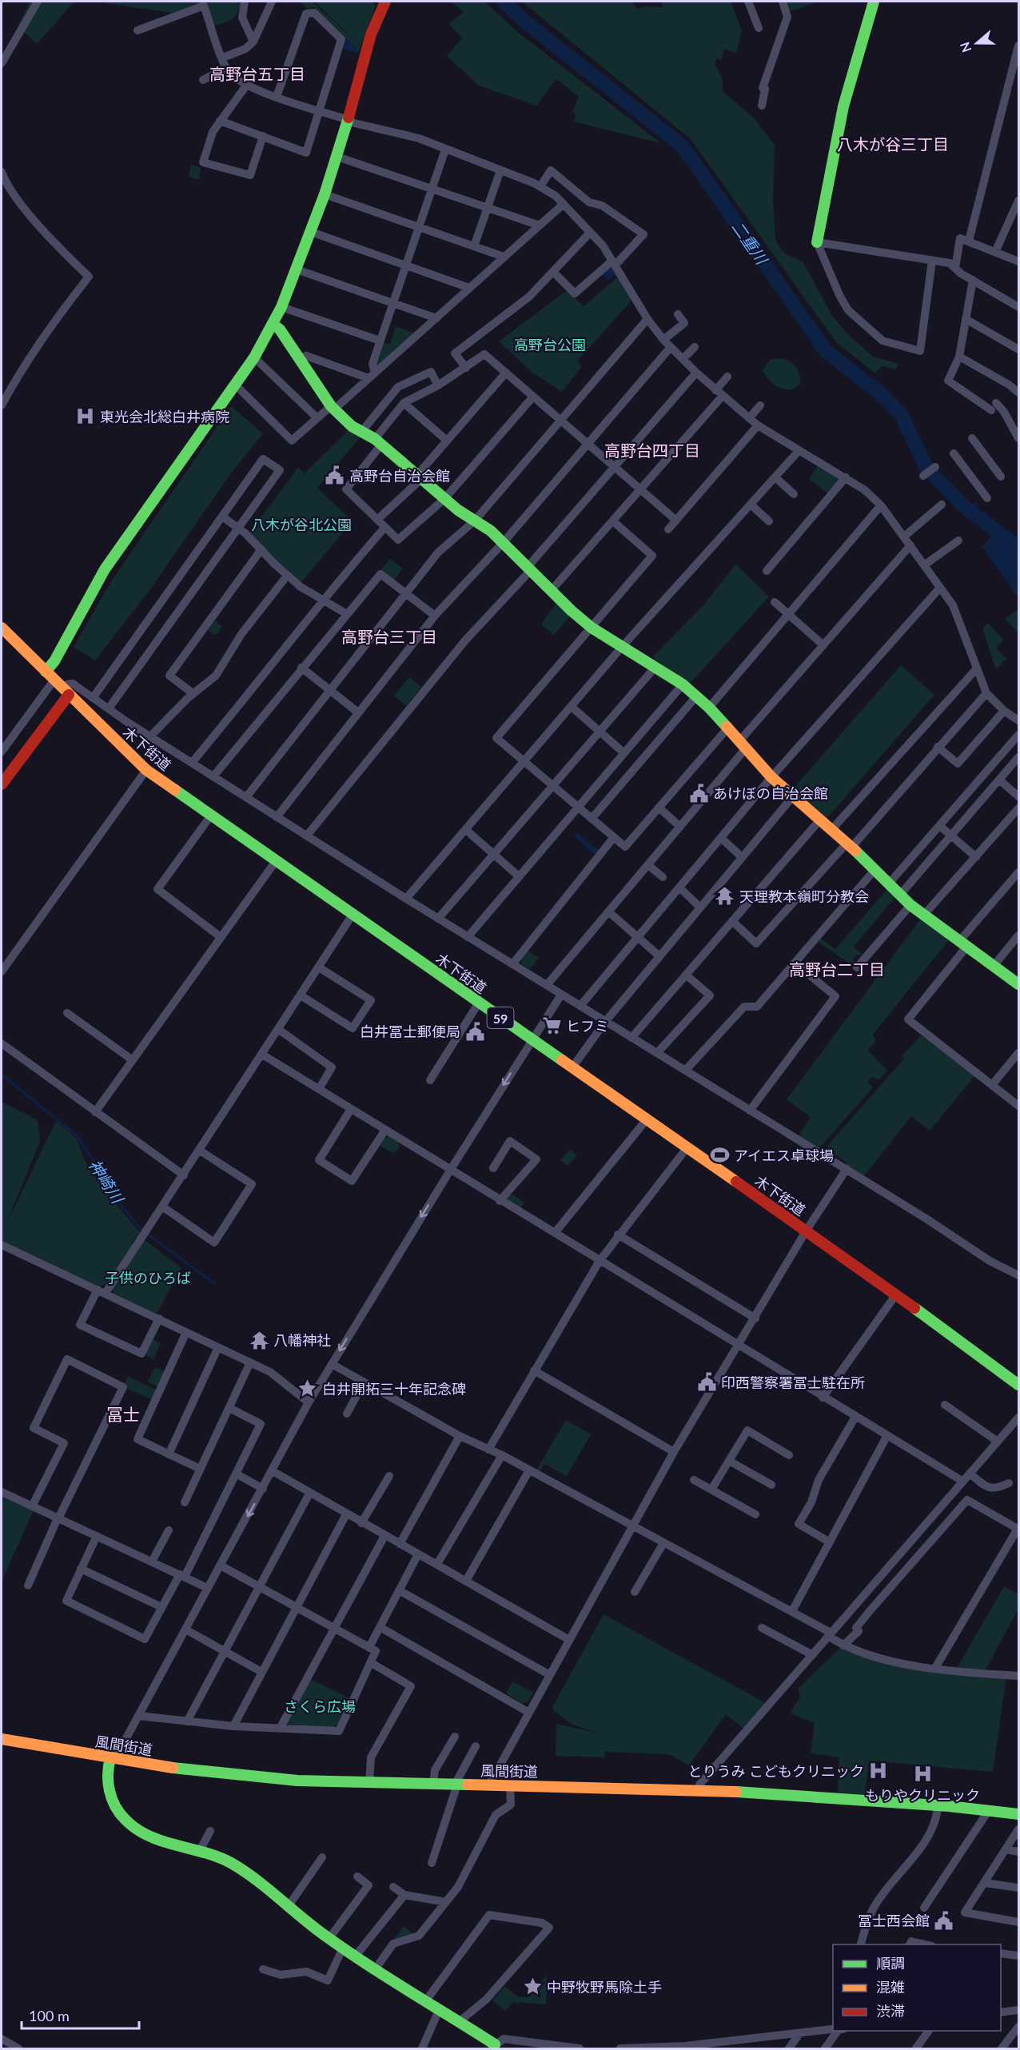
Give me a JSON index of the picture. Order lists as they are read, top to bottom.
{
  "streets": {
    "street": ["木下街道", "59", "風間街道"]
  },
  "districts": [
    "高野台五丁目",
    "八木が谷三丁目",
    "高野台四丁目",
    "高野台三丁目",
    "高野台二丁目",
    "冨士"
  ],
  "water": ["二重川", "神崎川"],
  "parks": [
    "高野台公園",
    "八木が谷北公園",
    "子供のひろば",
    "さくら広場"
  ],
  "places": {
    "hospital": ["東光会北総白井病院", "とりうみ こどもクリニック", "もりやクリニック"],
    "public building": [
      "高野台自治会館",
      "あけぼの自治会館",
      "白井冨士郵便局",
      "印西警察署冨士駐在所",
      "冨士西会館"
    ],
    "temple": ["天理教本嶺町分教会", "八幡神社"],
    "supermarket": ["ヒフミ"],
    "sports": ["アイエス卓球場"],
    "place": ["白井開拓三十年記念碑", "中野牧野馬除土手"]
  },
  "legend": ["順調", "混雑", "渋滞"],
  "scale_bar": "100 m",
  "north": "left"
}
